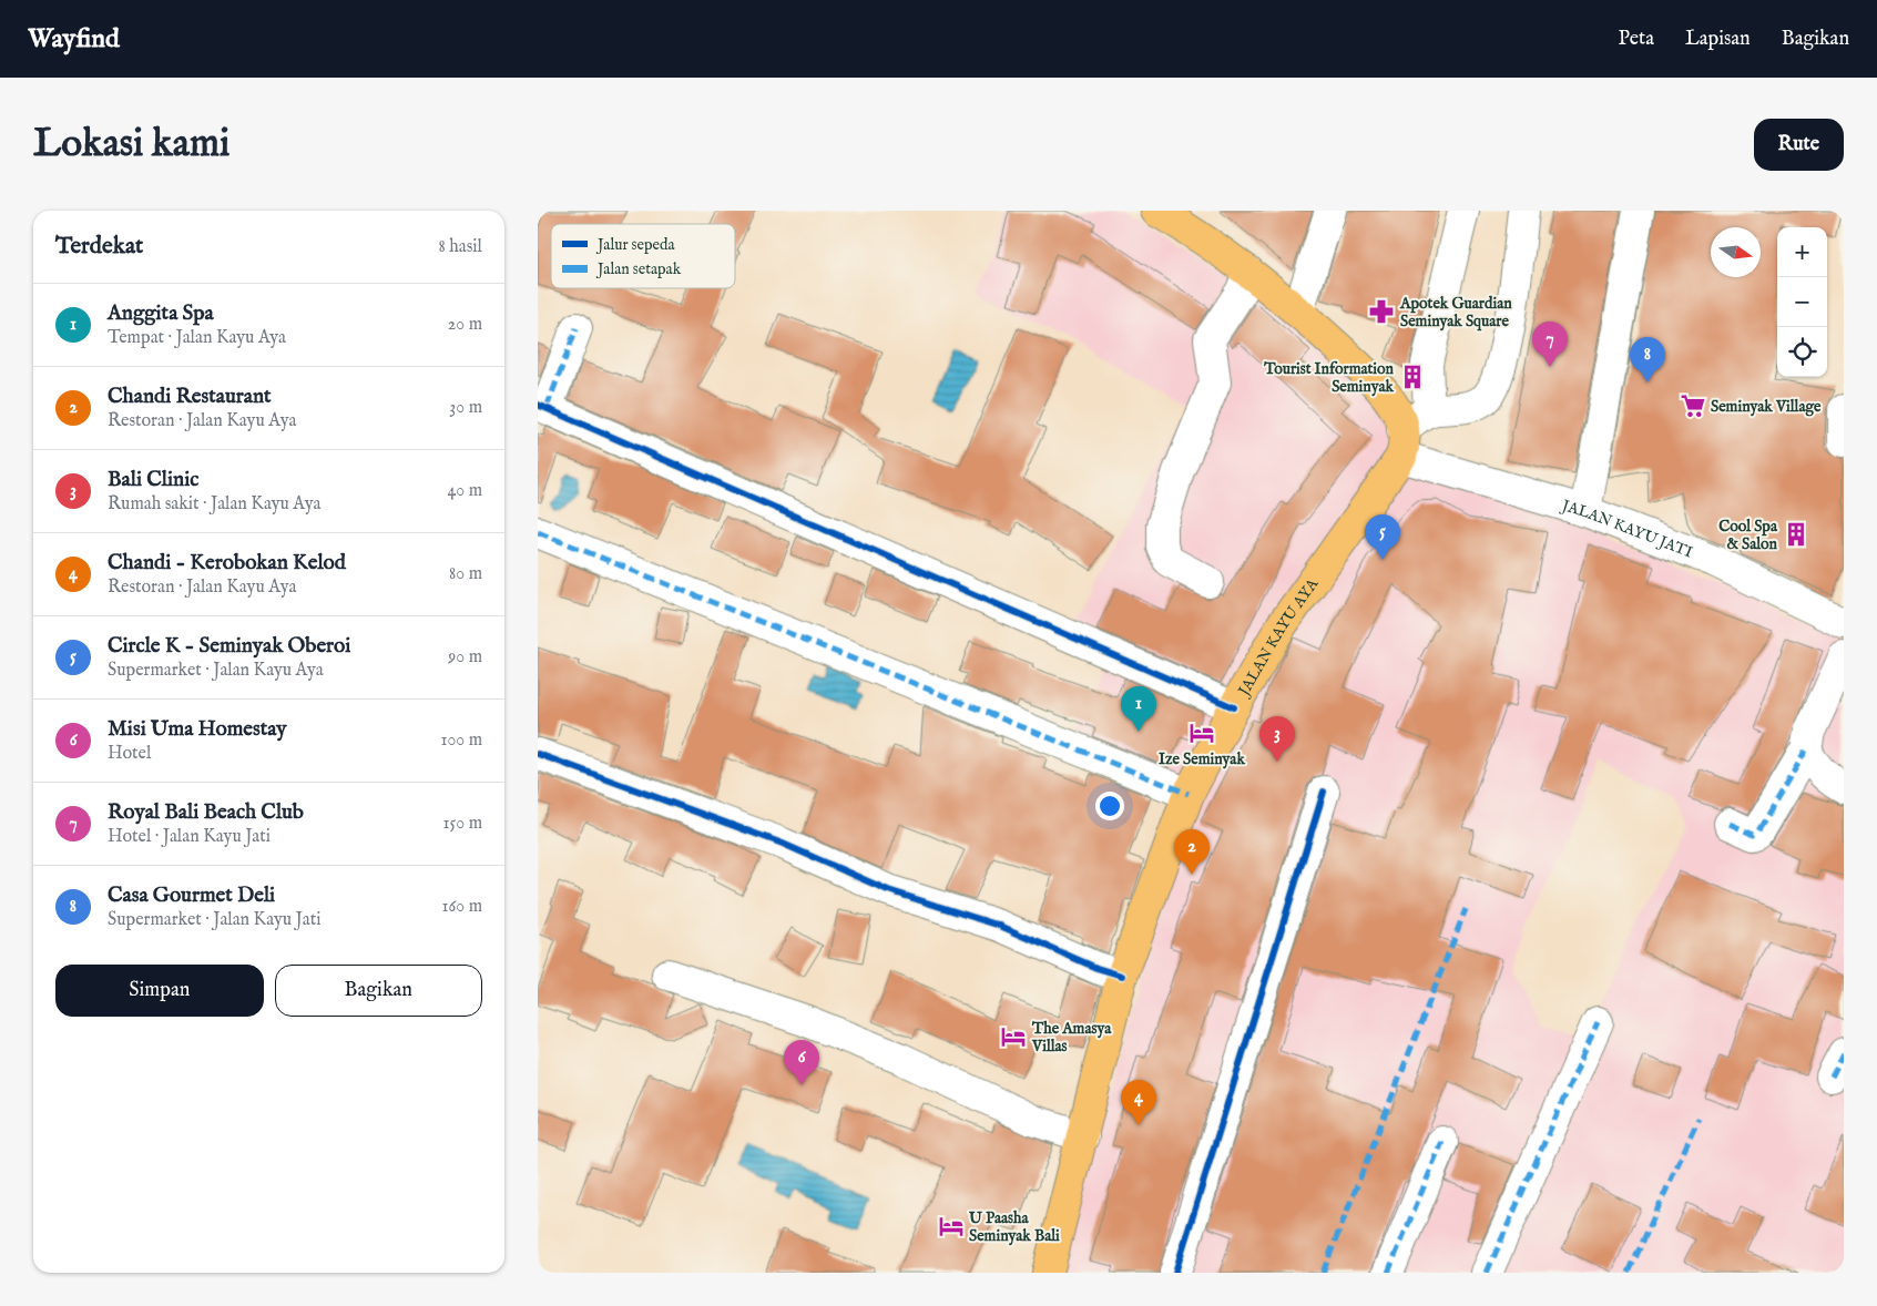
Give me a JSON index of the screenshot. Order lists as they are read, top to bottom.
{
  "streets": {
    "main road": ["JALAN KAYU AYA"],
    "street": ["JALAN KAYU JATI"]
  },
  "crossings": [
    ["JALAN KAYU JATI", "JALAN KAYU AYA"]
  ],
  "places": {
    "pharmacy": ["Apotek Guardian Seminyak Square"],
    "building": ["Tourist Information Seminyak", "Cool Spa & Salon"],
    "supermarket": ["Seminyak Village"],
    "hotel": ["Ize Seminyak", "The Amasya Villas", "U Paasha Seminyak Bali"]
  },
  "legend": ["Jalur sepeda", "Jalan setapak"],
  "north": "right",
  "page": {
    "header": "Wayfind",
    "nav": ["Peta", "Lapisan", "Bagikan"],
    "buttons": [
      "Rute",
      ["Simpan", "Bagikan"]
    ],
    "title": "Lokasi kami",
    "heading": ["Terdekat", "8 hasil"],
    "map_buttons": ["+", "−"],
    "list": [
      {
        "mark": "1",
        "name": "Anggita Spa",
        "note": "Tempat · Jalan Kayu Aya",
        "value": "20 m"
      },
      {
        "mark": "2",
        "name": "Chandi Restaurant",
        "note": "Restoran · Jalan Kayu Aya",
        "value": "30 m"
      },
      {
        "mark": "3",
        "name": "Bali Clinic",
        "note": "Rumah sakit · Jalan Kayu Aya",
        "value": "40 m"
      },
      {
        "mark": "4",
        "name": "Chandi - Kerobokan Kelod",
        "note": "Restoran · Jalan Kayu Aya",
        "value": "80 m"
      },
      {
        "mark": "5",
        "name": "Circle K - Seminyak Oberoi",
        "note": "Supermarket · Jalan Kayu Aya",
        "value": "90 m"
      },
      {
        "mark": "6",
        "name": "Misi Uma Homestay",
        "note": "Hotel",
        "value": "100 m"
      },
      {
        "mark": "7",
        "name": "Royal Bali Beach Club",
        "note": "Hotel · Jalan Kayu Jati",
        "value": "150 m"
      },
      {
        "mark": "8",
        "name": "Casa Gourmet Deli",
        "note": "Supermarket · Jalan Kayu Jati",
        "value": "160 m"
      }
    ],
    "pins": [
      "7",
      "8",
      "5",
      "1",
      "3",
      "2",
      "6",
      "4"
    ]
  }
}
